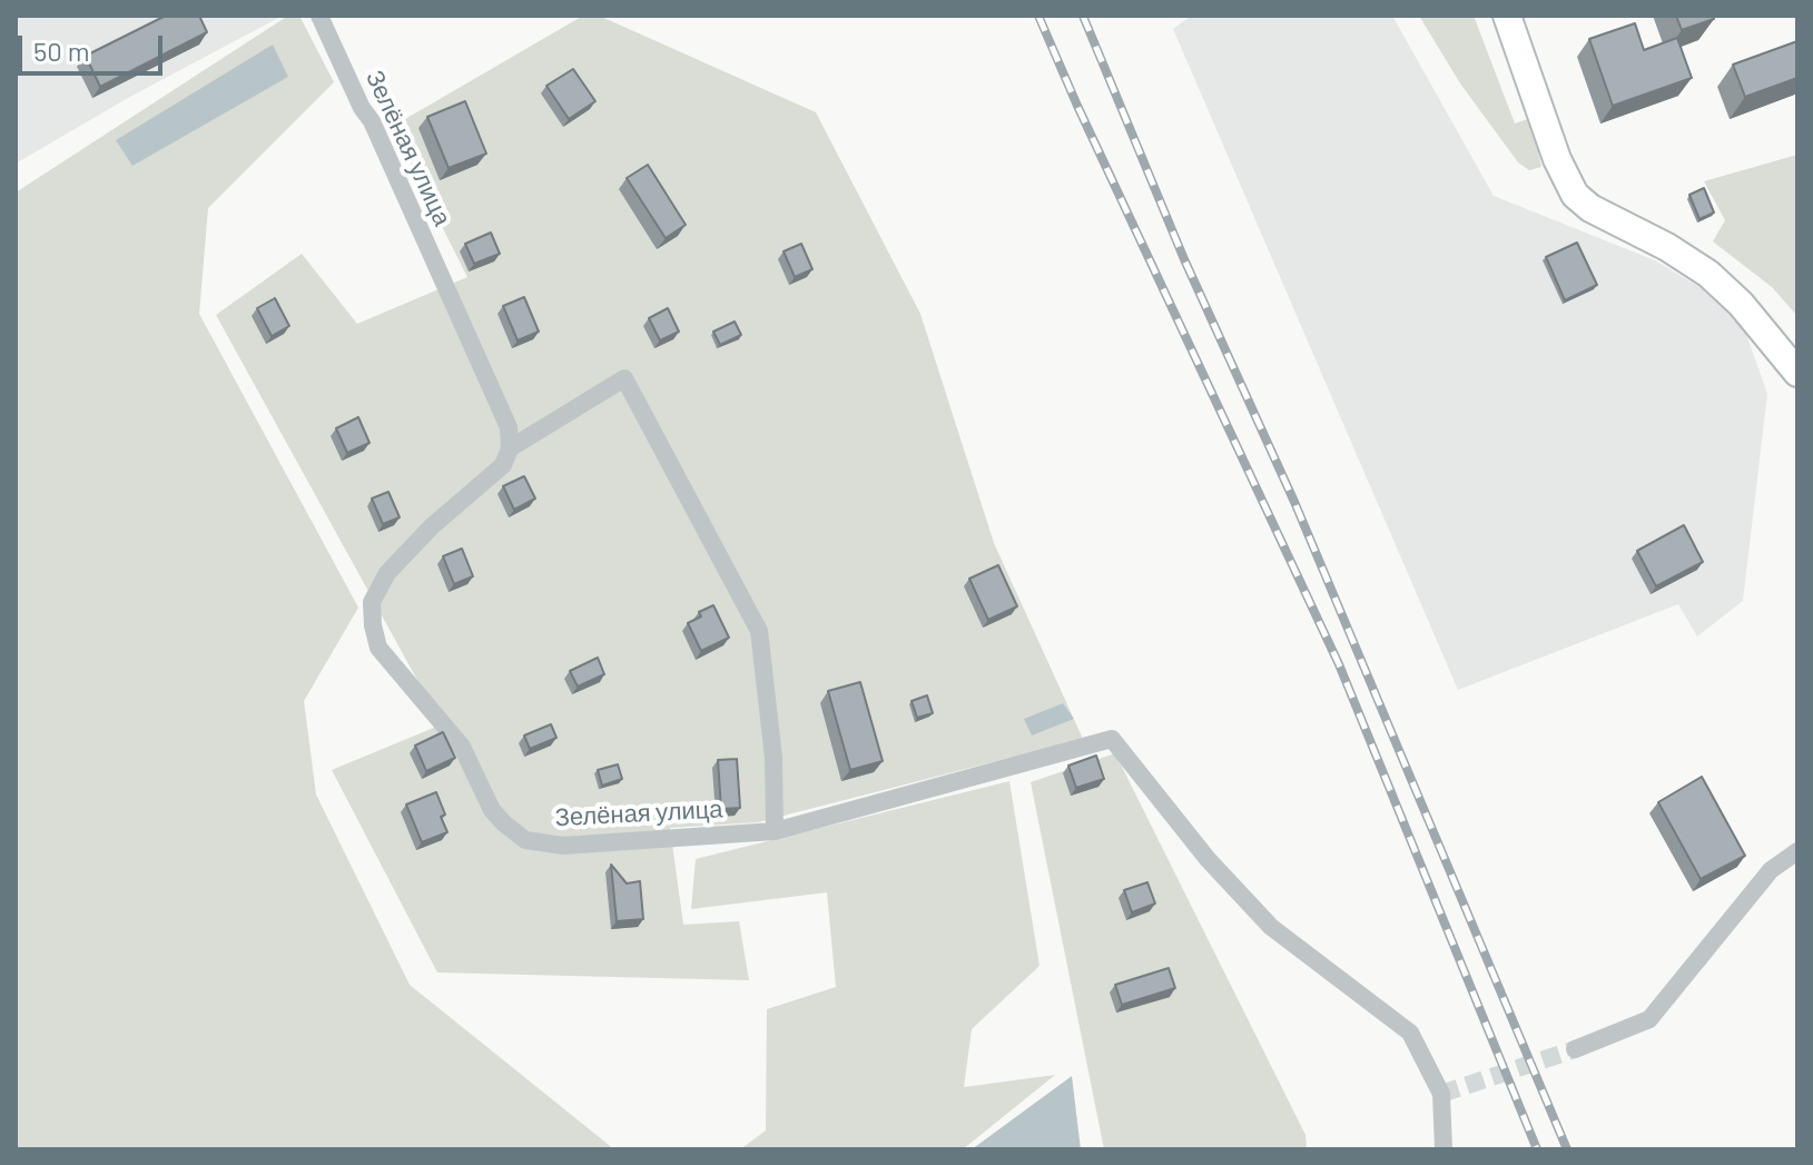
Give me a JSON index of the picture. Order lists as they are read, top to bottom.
{
  "streets": {
    "street": ["Зелёная улица"]
  },
  "scale_bar": "50 m"
}
